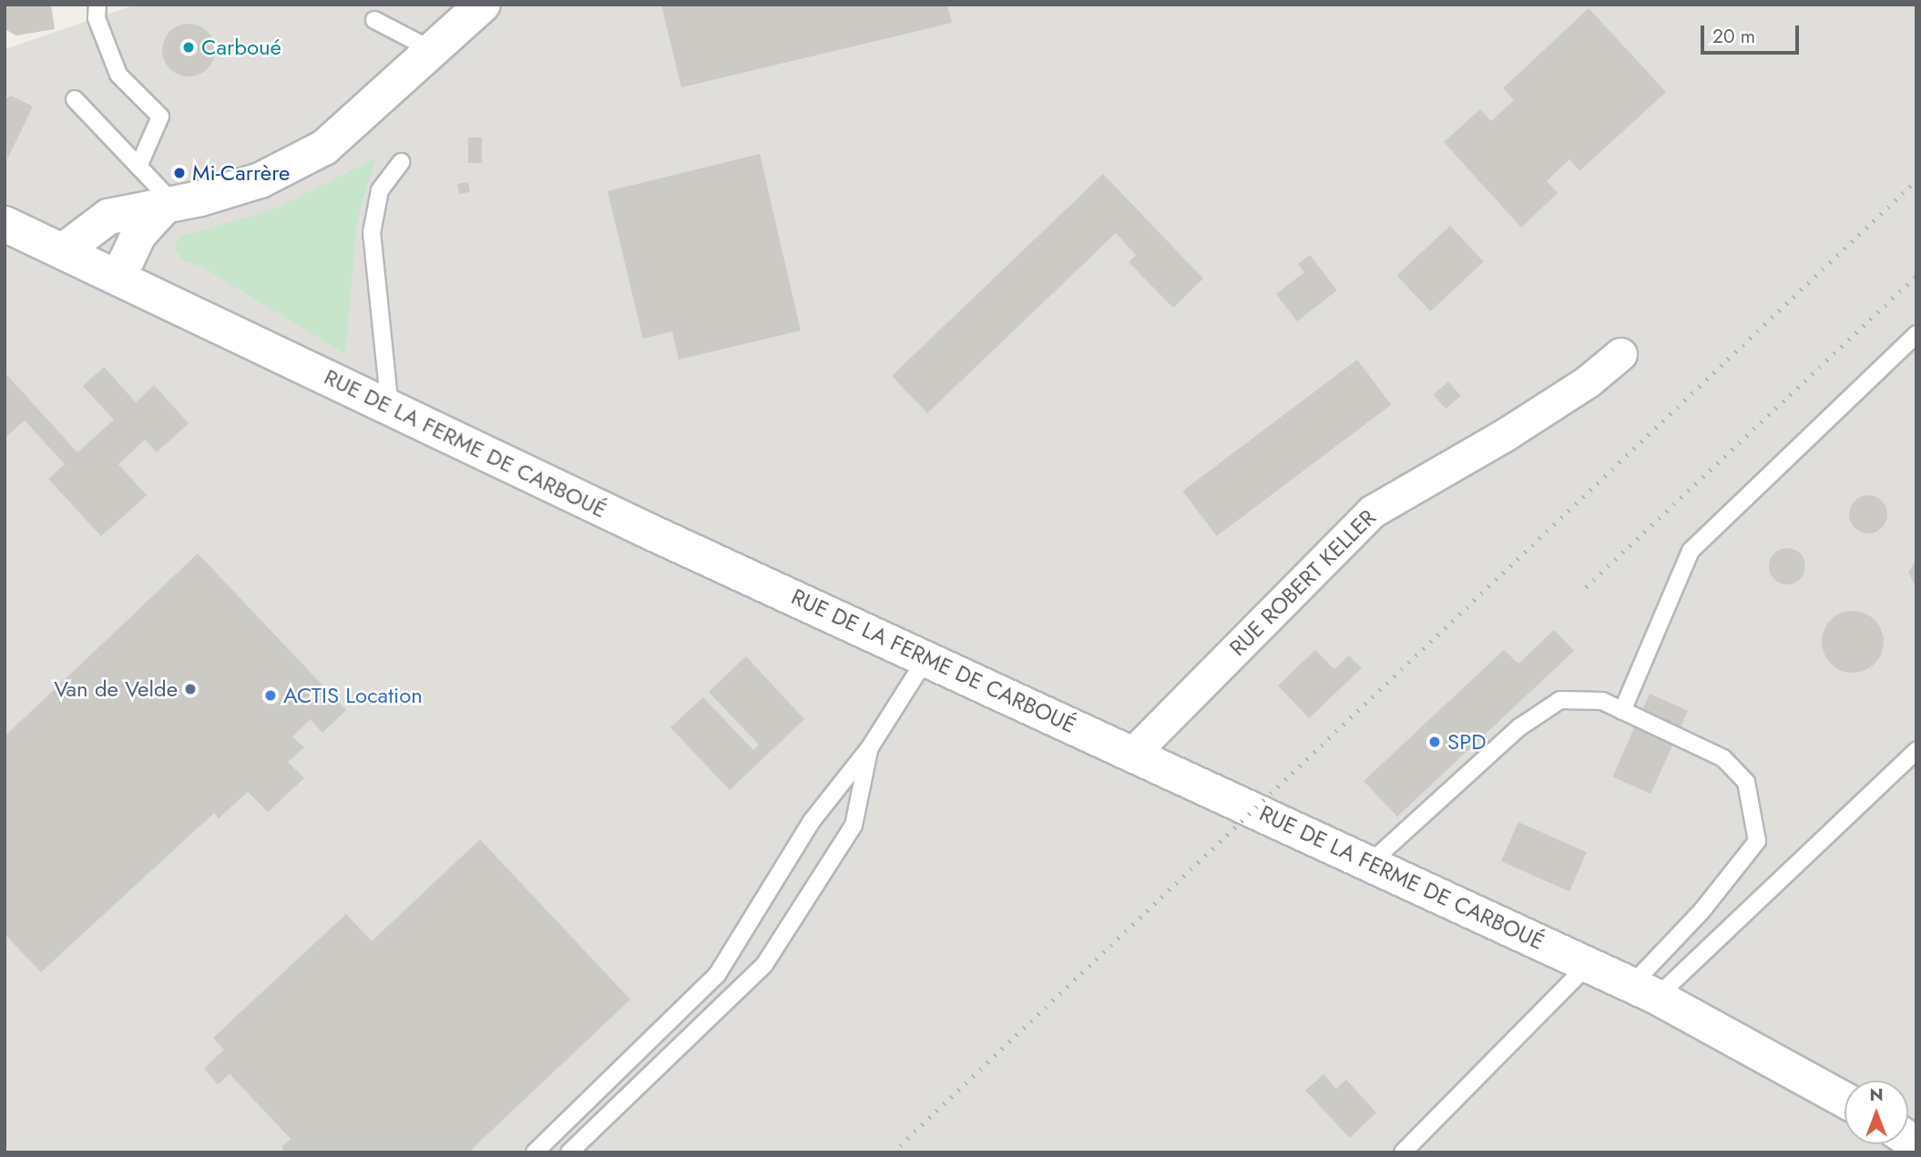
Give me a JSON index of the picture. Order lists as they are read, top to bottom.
{
  "streets": {
    "street": ["RUE DE LA FERME DE CARBOUÉ", "RUE ROBERT KELLER"]
  },
  "crossings": [
    ["RUE DE LA FERME DE CARBOUÉ", "RUE ROBERT KELLER"]
  ],
  "places": [
    "Carboué",
    "Mi-Carrère",
    "Van de Velde",
    "ACTIS Location",
    "SPD"
  ],
  "scale_bar": "20 m",
  "north": "top"
}
